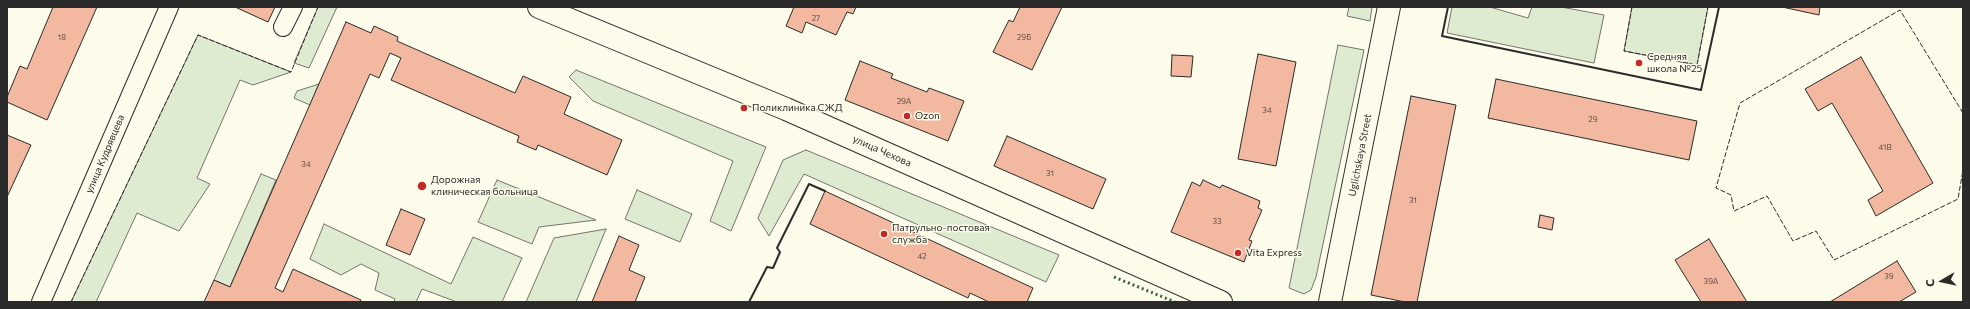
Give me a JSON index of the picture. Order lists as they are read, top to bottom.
{
  "streets": {
    "street": ["улица Чехова", "улица Кудрявцева", "Uglichskaya Street"]
  },
  "places": [
    "Средняя школа №25",
    "Поликлиника СЖД",
    "Ozon",
    "Дорожная клиническая больница",
    "Патрульно-постовая служба",
    "Vita Express"
  ],
  "house_numbers": [
    "27",
    "18",
    "29Б",
    "29А",
    "34",
    "29",
    "41В",
    "34",
    "31",
    "31",
    "33",
    "42",
    "39",
    "39А"
  ],
  "north": "left"
}
